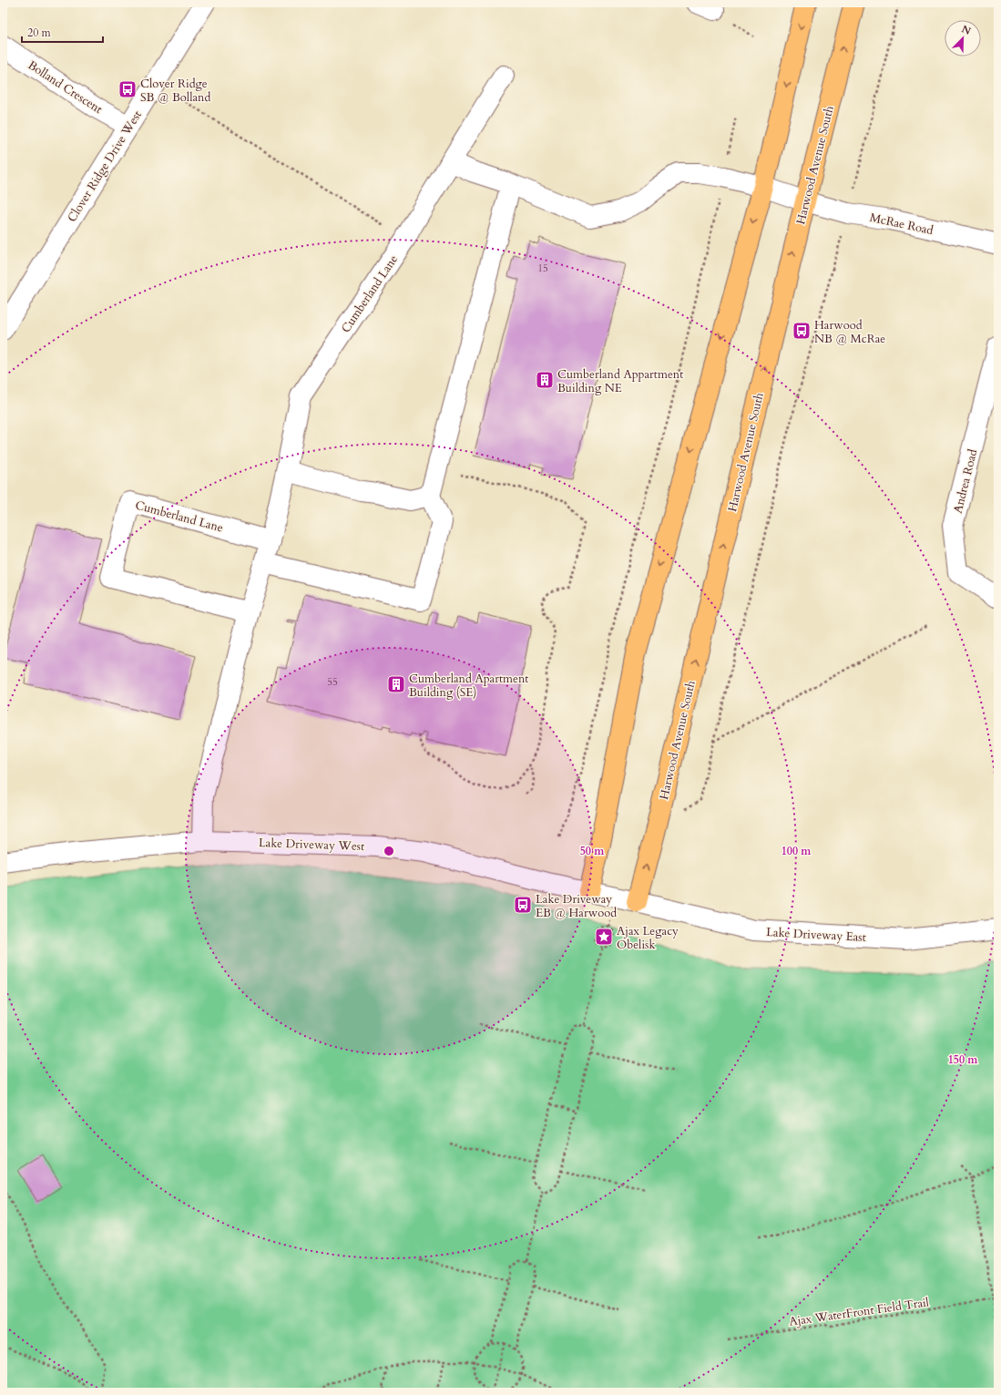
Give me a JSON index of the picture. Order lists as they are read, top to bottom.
{
  "streets": {
    "main road": ["Harwood Avenue South"],
    "street": [
      "Bolland Crescent",
      "Clover Ridge Drive West",
      "McRae Road",
      "Cumberland Lane",
      "Andrea Road",
      "Lake Driveway West",
      "Lake Driveway East"
    ],
    "path": ["Ajax WaterFront Field Trail"]
  },
  "crossings": [
    ["Bolland Crescent", "Clover Ridge Drive West"],
    ["Harwood Avenue South", "McRae Road"],
    ["Harwood Avenue South", "Lake Driveway West"],
    ["Harwood Avenue South", "Lake Driveway East"],
    ["Cumberland Lane", "Lake Driveway West"],
    ["Lake Driveway West", "Lake Driveway East"]
  ],
  "places": {
    "bus stop": ["Clover Ridge SB @ Bolland", "Harwood NB @ McRae", "Lake Driveway EB @ Harwood"],
    "building": ["Cumberland Appartment Building NE", "Cumberland Apartment Building (SE)"],
    "place": ["Ajax Legacy Obelisk"]
  },
  "house_numbers": ["15", "55"],
  "scale_bar": "20 m",
  "north": "top right",
  "rings": ["50 m", "100 m", "150 m"]
}
